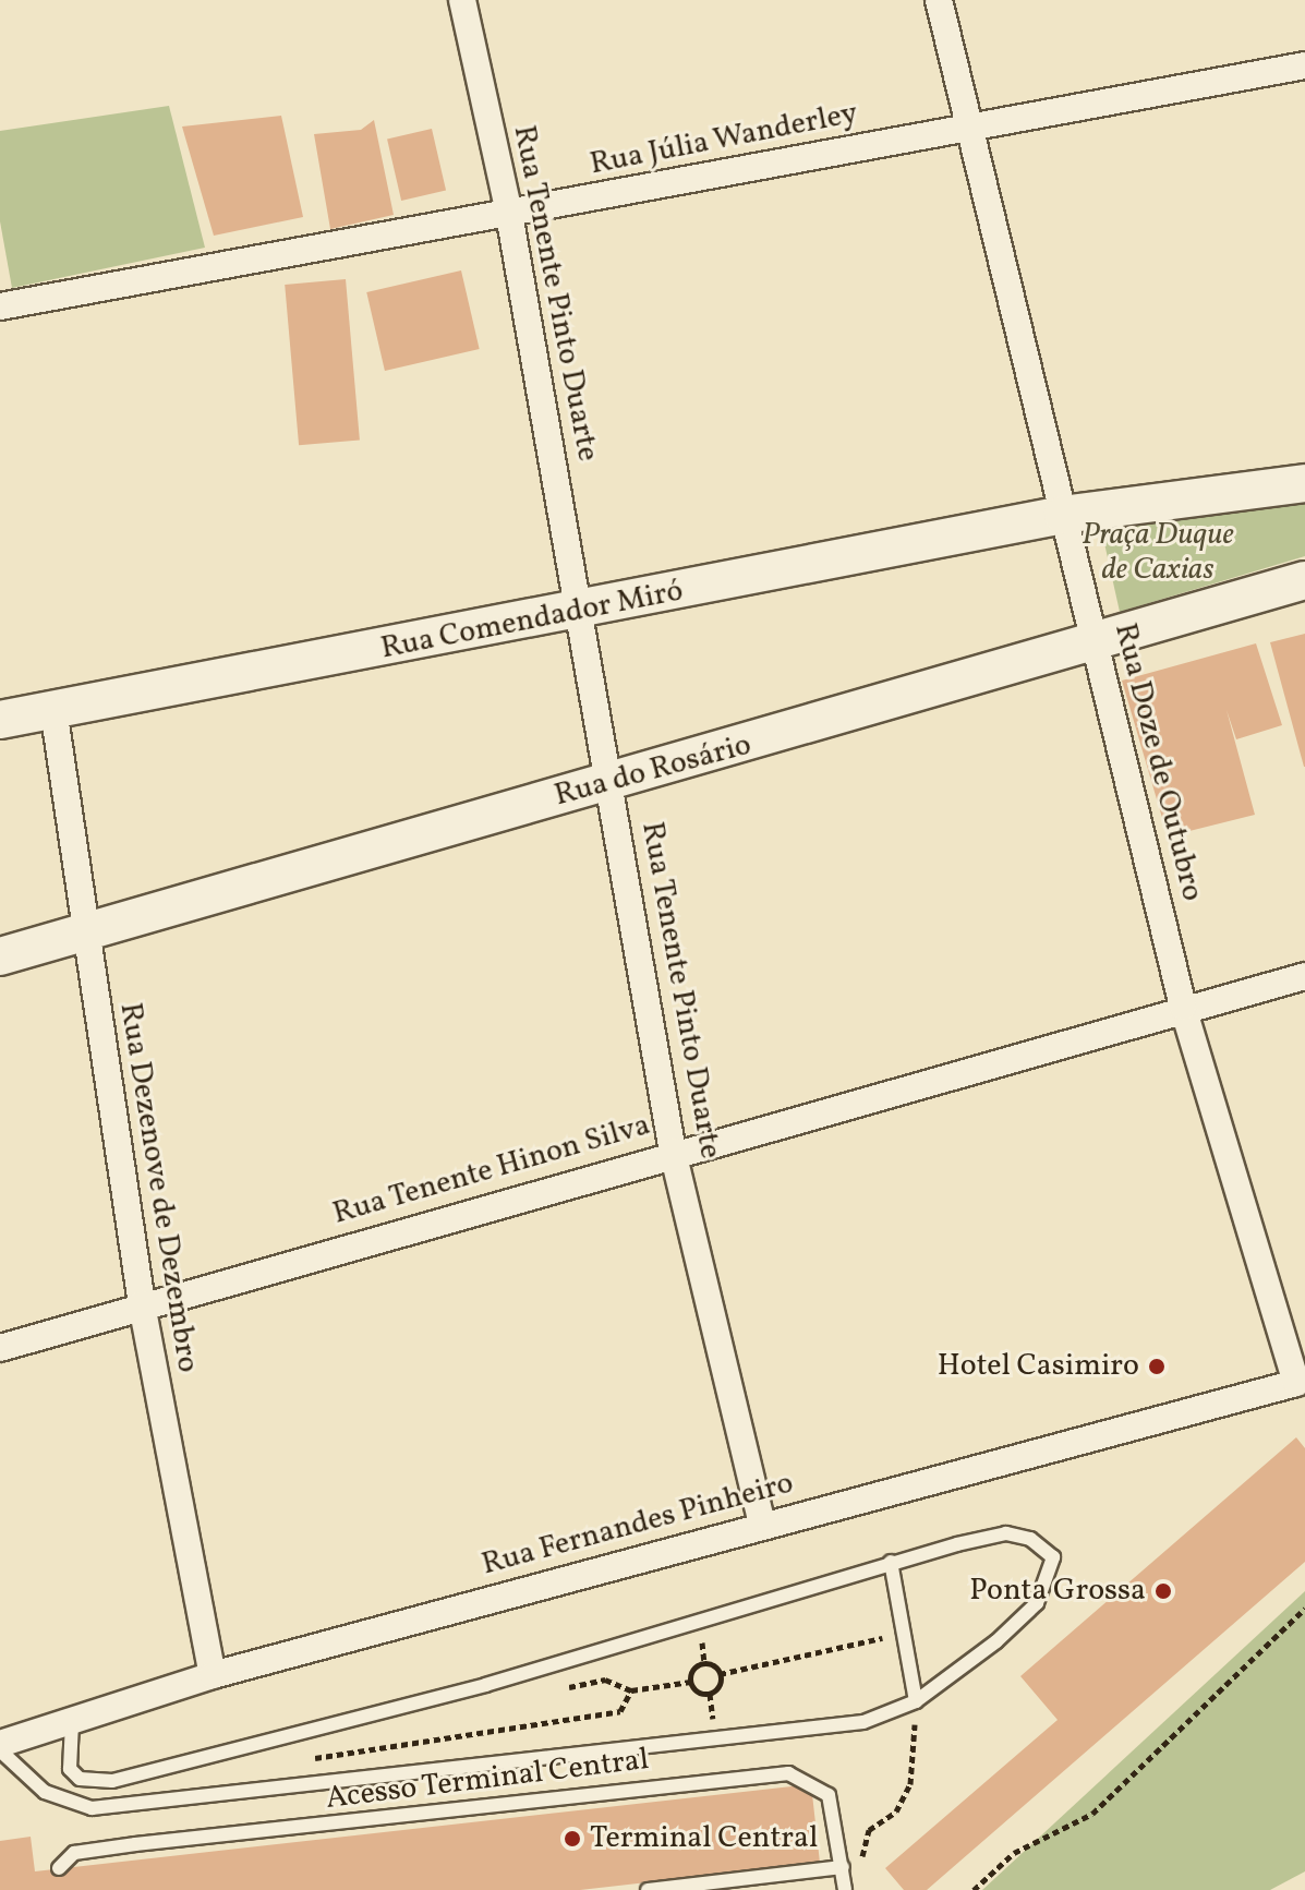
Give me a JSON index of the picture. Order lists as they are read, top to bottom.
{
  "streets": {
    "main road": ["Rua Comendador Miró", "Rua do Rosário"],
    "street": [
      "Rua Júlia Wanderley",
      "Rua Tenente Pinto Duarte",
      "Rua Doze de Outubro",
      "Rua Tenente Hinon Silva",
      "Rua Dezenove de Dezembro",
      "Rua Fernandes Pinheiro"
    ],
    "lane": ["Acesso Terminal Central"]
  },
  "crossings": [
    ["Rua Júlia Wanderley", "Rua Tenente Pinto Duarte"],
    ["Rua Júlia Wanderley", "Rua Doze de Outubro"],
    ["Rua Tenente Pinto Duarte", "Rua Comendador Miró"],
    ["Rua Tenente Pinto Duarte", "Rua do Rosário"],
    ["Rua Tenente Pinto Duarte", "Rua Tenente Hinon Silva"],
    ["Rua Tenente Pinto Duarte", "Rua Fernandes Pinheiro"],
    ["Rua Comendador Miró", "Rua Doze de Outubro"],
    ["Rua Comendador Miró", "Rua Dezenove de Dezembro"],
    ["Rua Doze de Outubro", "Rua do Rosário"],
    ["Rua Doze de Outubro", "Rua Tenente Hinon Silva"],
    ["Rua Doze de Outubro", "Rua Fernandes Pinheiro"],
    ["Rua do Rosário", "Rua Dezenove de Dezembro"],
    ["Rua Tenente Hinon Silva", "Rua Dezenove de Dezembro"],
    ["Rua Dezenove de Dezembro", "Rua Fernandes Pinheiro"]
  ],
  "parks": ["Praça Duque de Caxias"],
  "places": ["Hotel Casimiro", "Ponta Grossa", "Terminal Central"]
}
